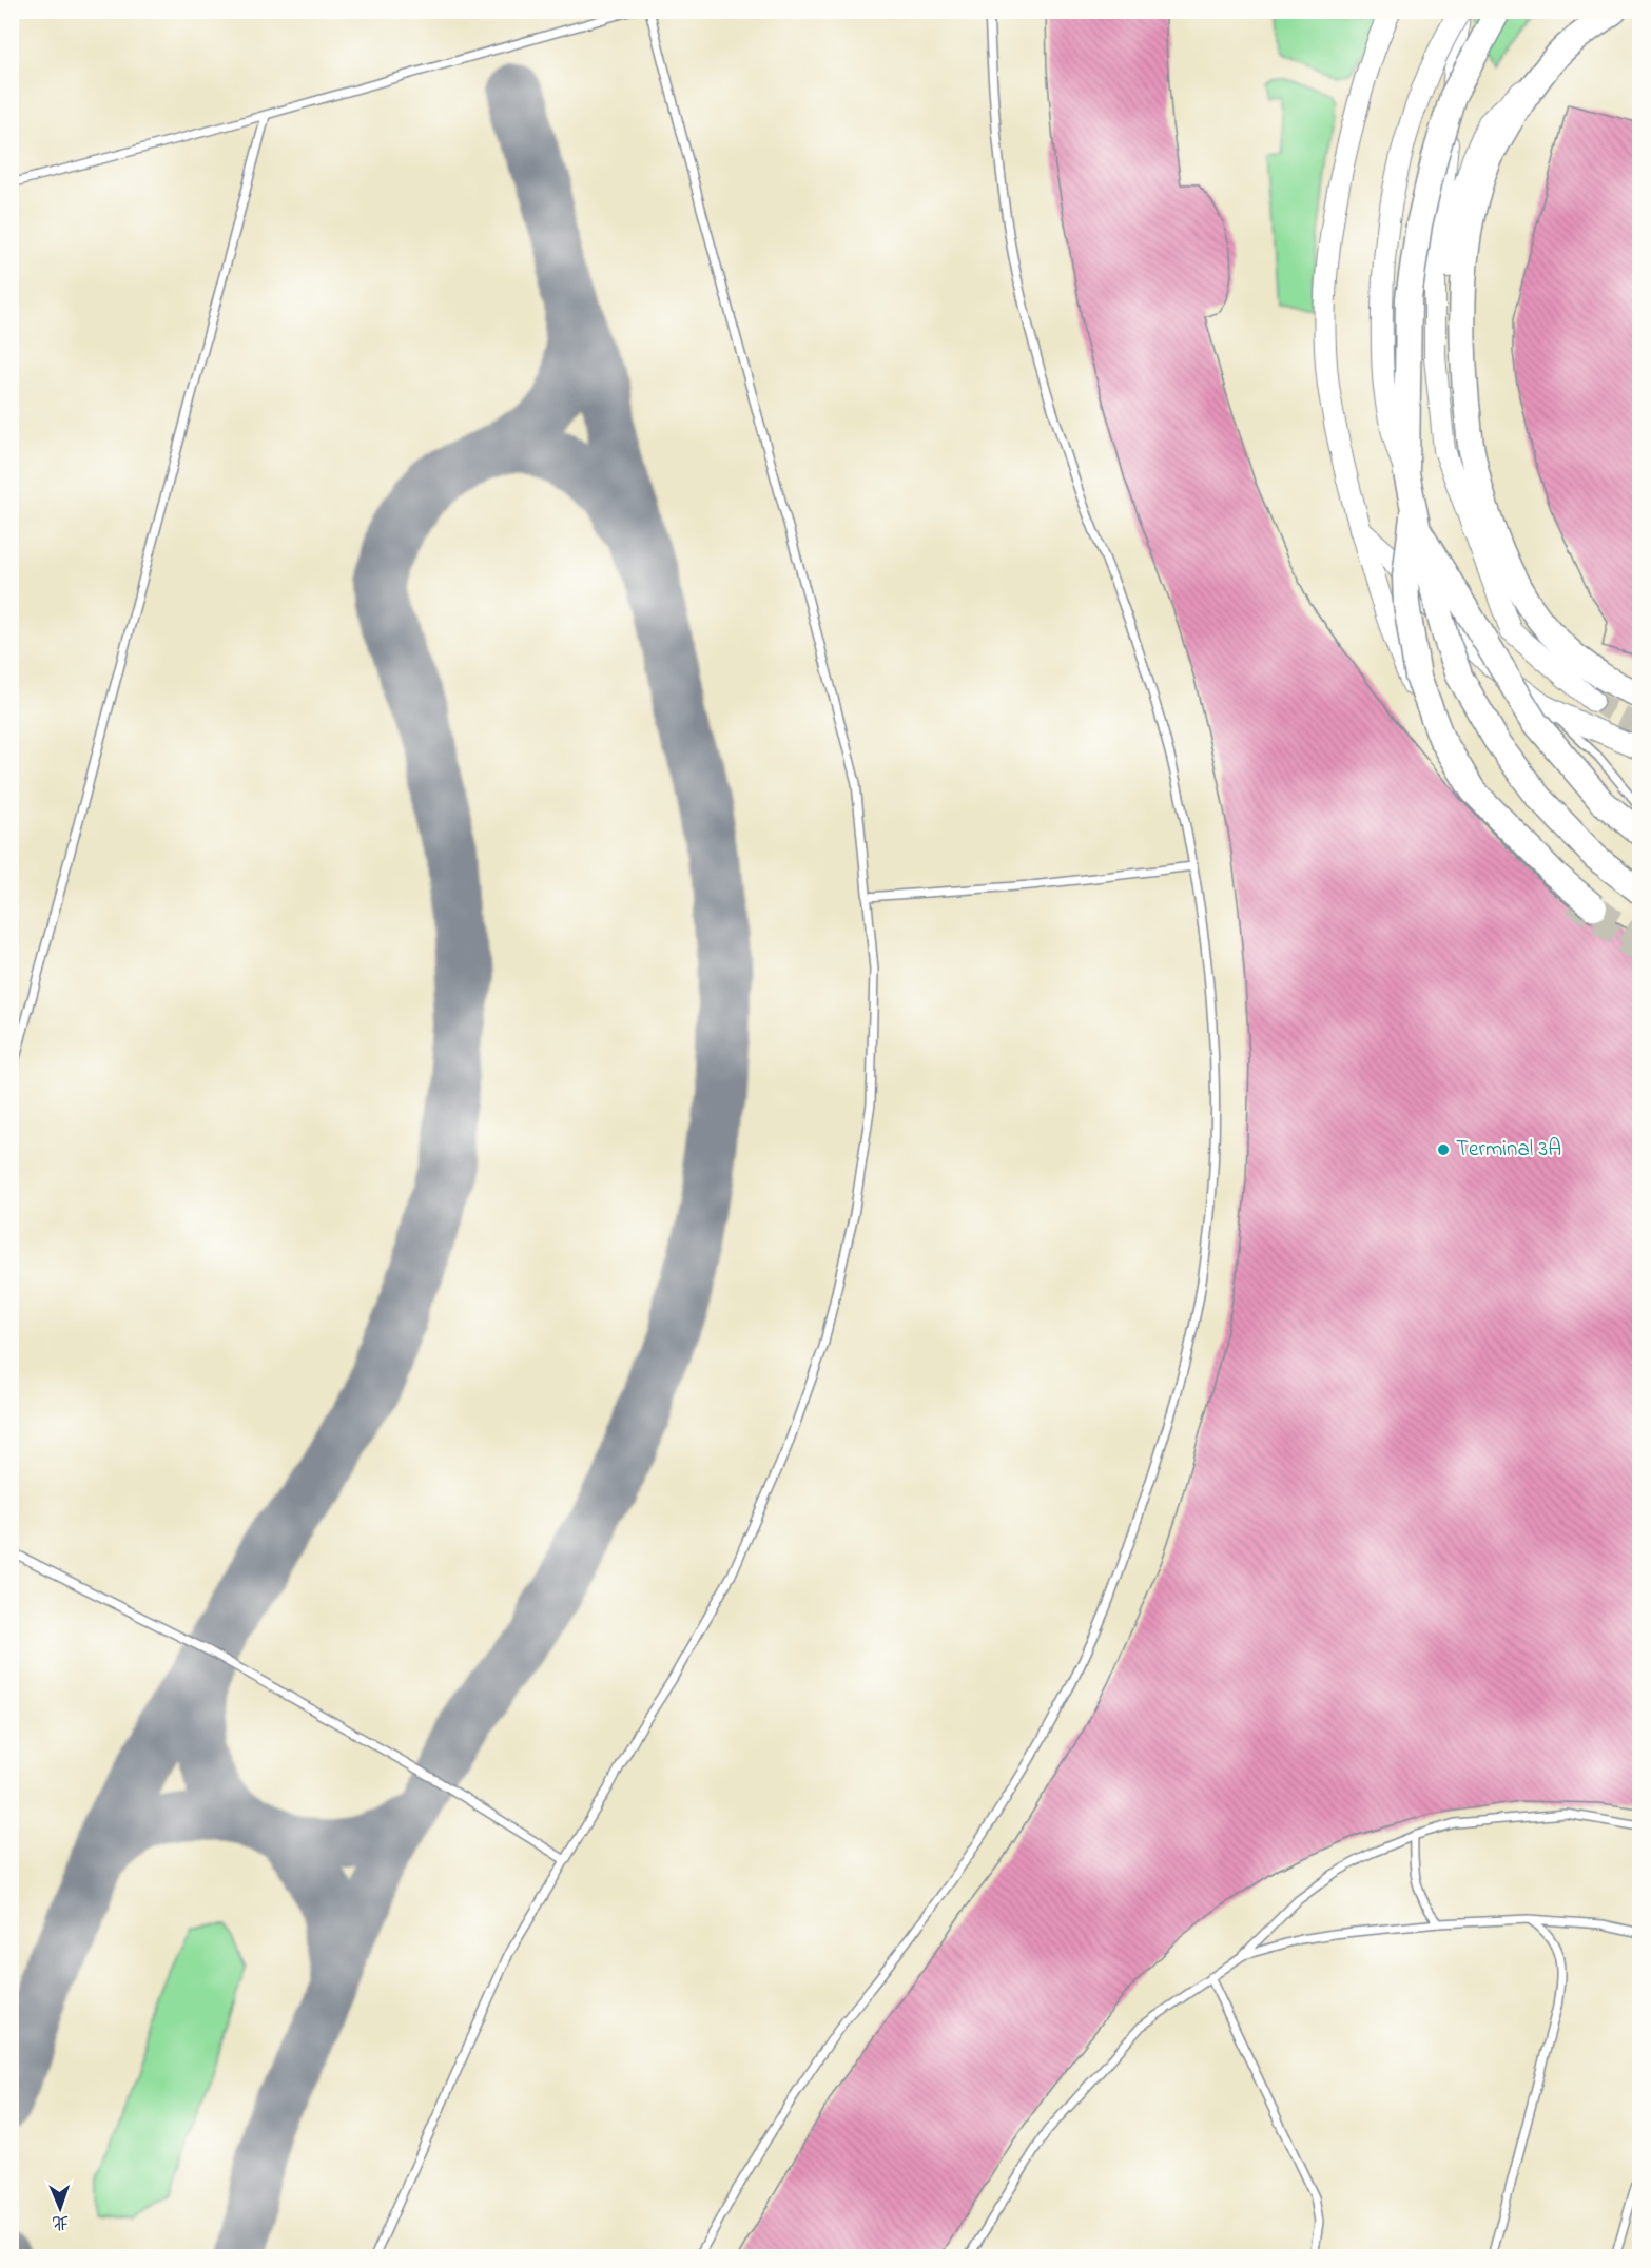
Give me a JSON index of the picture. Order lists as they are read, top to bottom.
{
  "places": ["Terminal 3A"],
  "north": "bottom"
}
